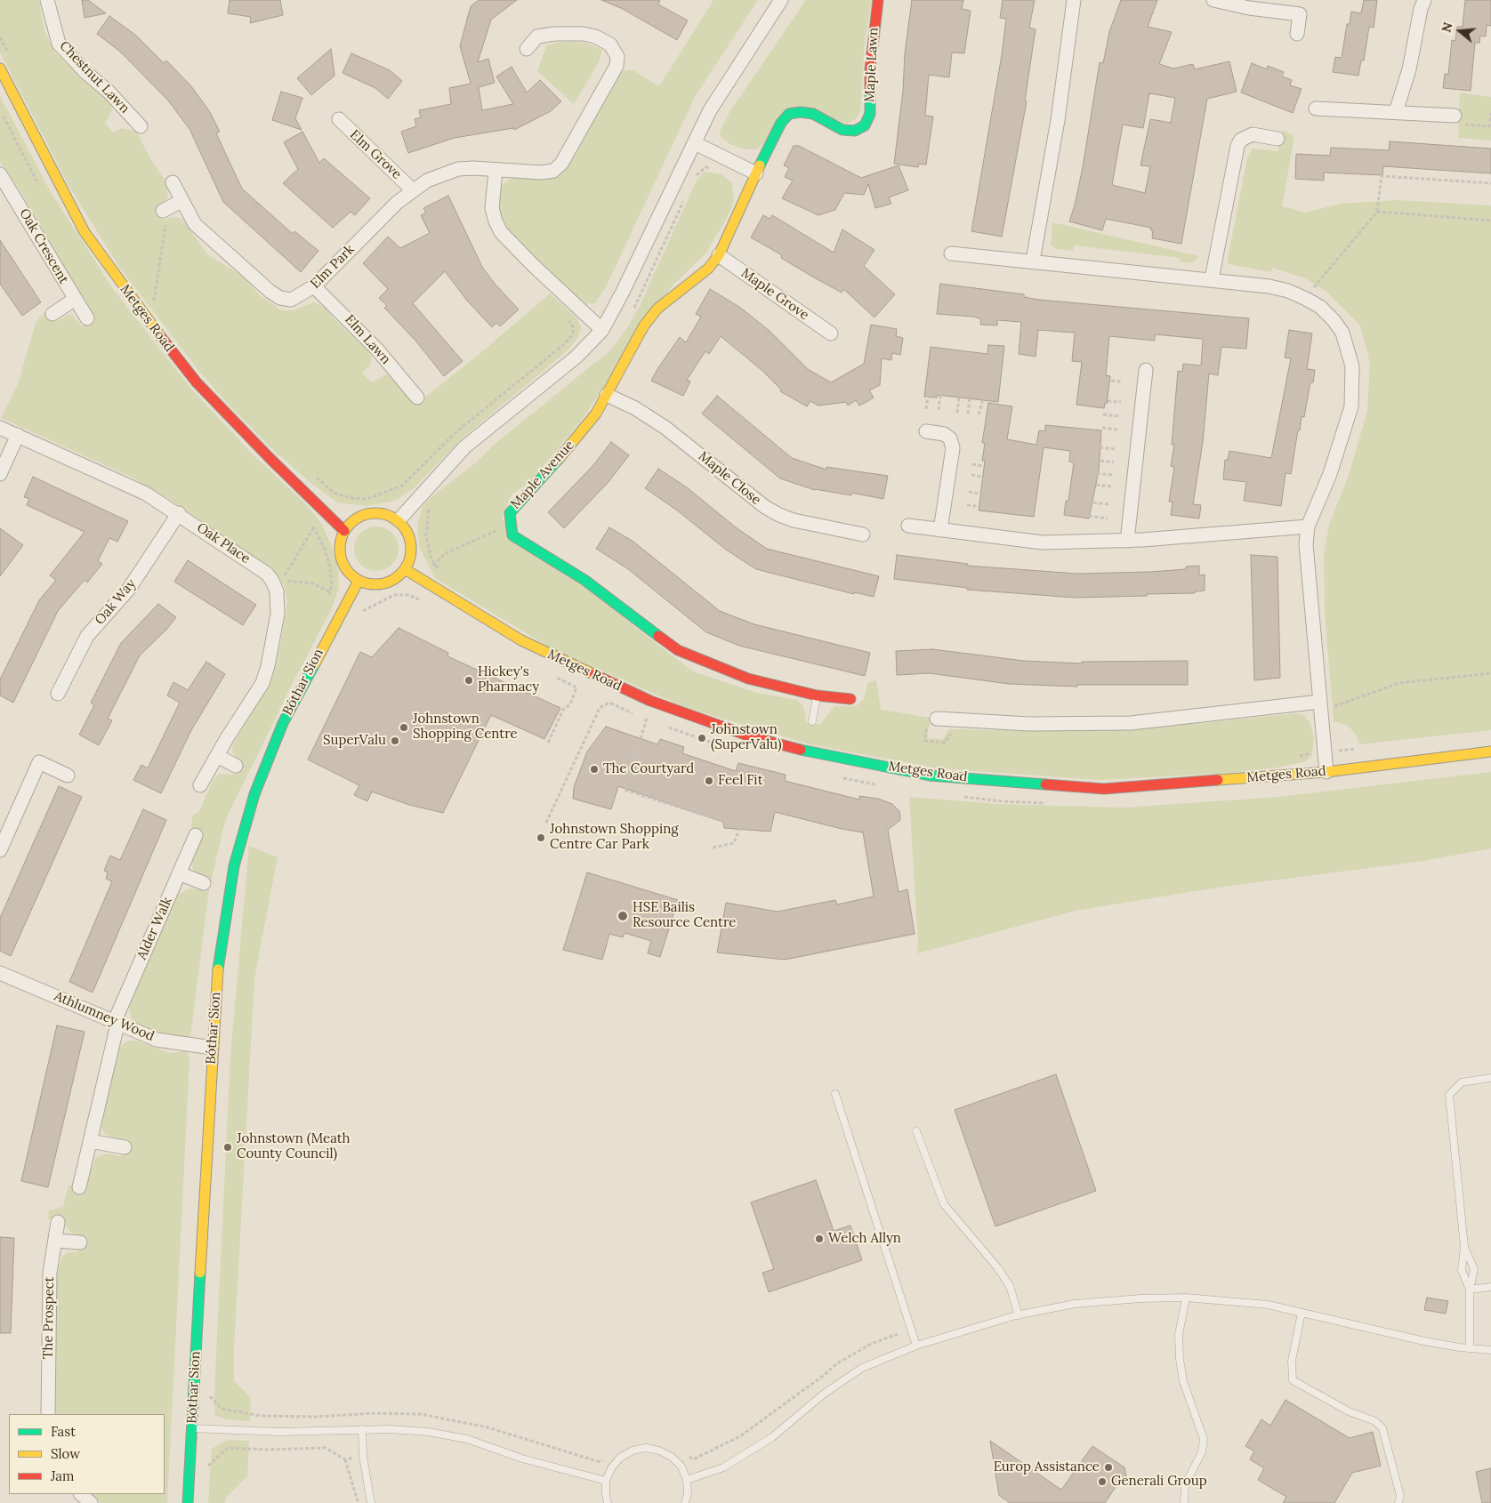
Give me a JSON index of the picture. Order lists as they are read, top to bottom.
{
  "streets": {
    "street": [
      "Maple Lawn",
      "Chestnut Lawn",
      "Elm Grove",
      "Oak Crescent",
      "Elm Park",
      "Maple Grove",
      "Metges Road",
      "Elm Lawn",
      "Maple Avenue",
      "Maple Close",
      "Oak Place",
      "Oak Way",
      "Bóthar Sion",
      "Alder Walk",
      "Athlumney Wood",
      "The Prospect"
    ]
  },
  "crossings": [
    ["Maple Lawn", "Maple Avenue"],
    ["Elm Grove", "Elm Park"],
    ["Elm Park", "Elm Lawn"],
    ["Maple Grove", "Maple Avenue"],
    ["Metges Road", "Bóthar Sion"],
    ["Maple Avenue", "Maple Close"],
    ["Oak Place", "Oak Way"],
    ["Bóthar Sion", "Athlumney Wood"],
    ["Alder Walk", "Athlumney Wood"]
  ],
  "places": [
    "Hickey's Pharmacy",
    "Johnstown Shopping Centre",
    "Johnstown (SuperValu)",
    "SuperValu",
    "The Courtyard",
    "Feel Fit",
    "Johnstown Shopping Centre Car Park",
    "HSE Bailis Resource Centre",
    "Johnstown (Meath County Council)",
    "Welch Allyn",
    "Europ Assistance",
    "Generali Group"
  ],
  "legend": ["Fast", "Slow", "Jam"],
  "north": "left"
}
